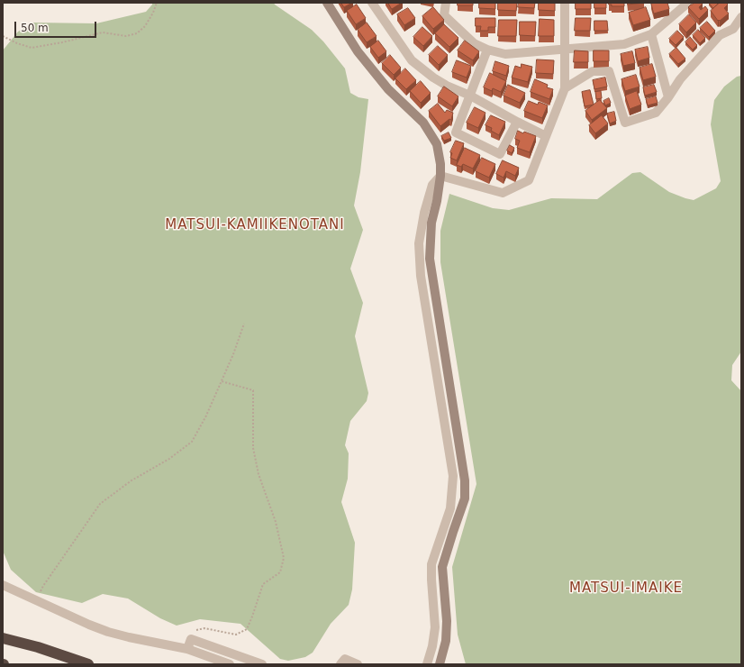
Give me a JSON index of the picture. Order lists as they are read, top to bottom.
{
  "districts": ["MATSUI-KAMIIKENOTANI", "MATSUI-IMAIKE"],
  "scale_bar": "50 m"
}
